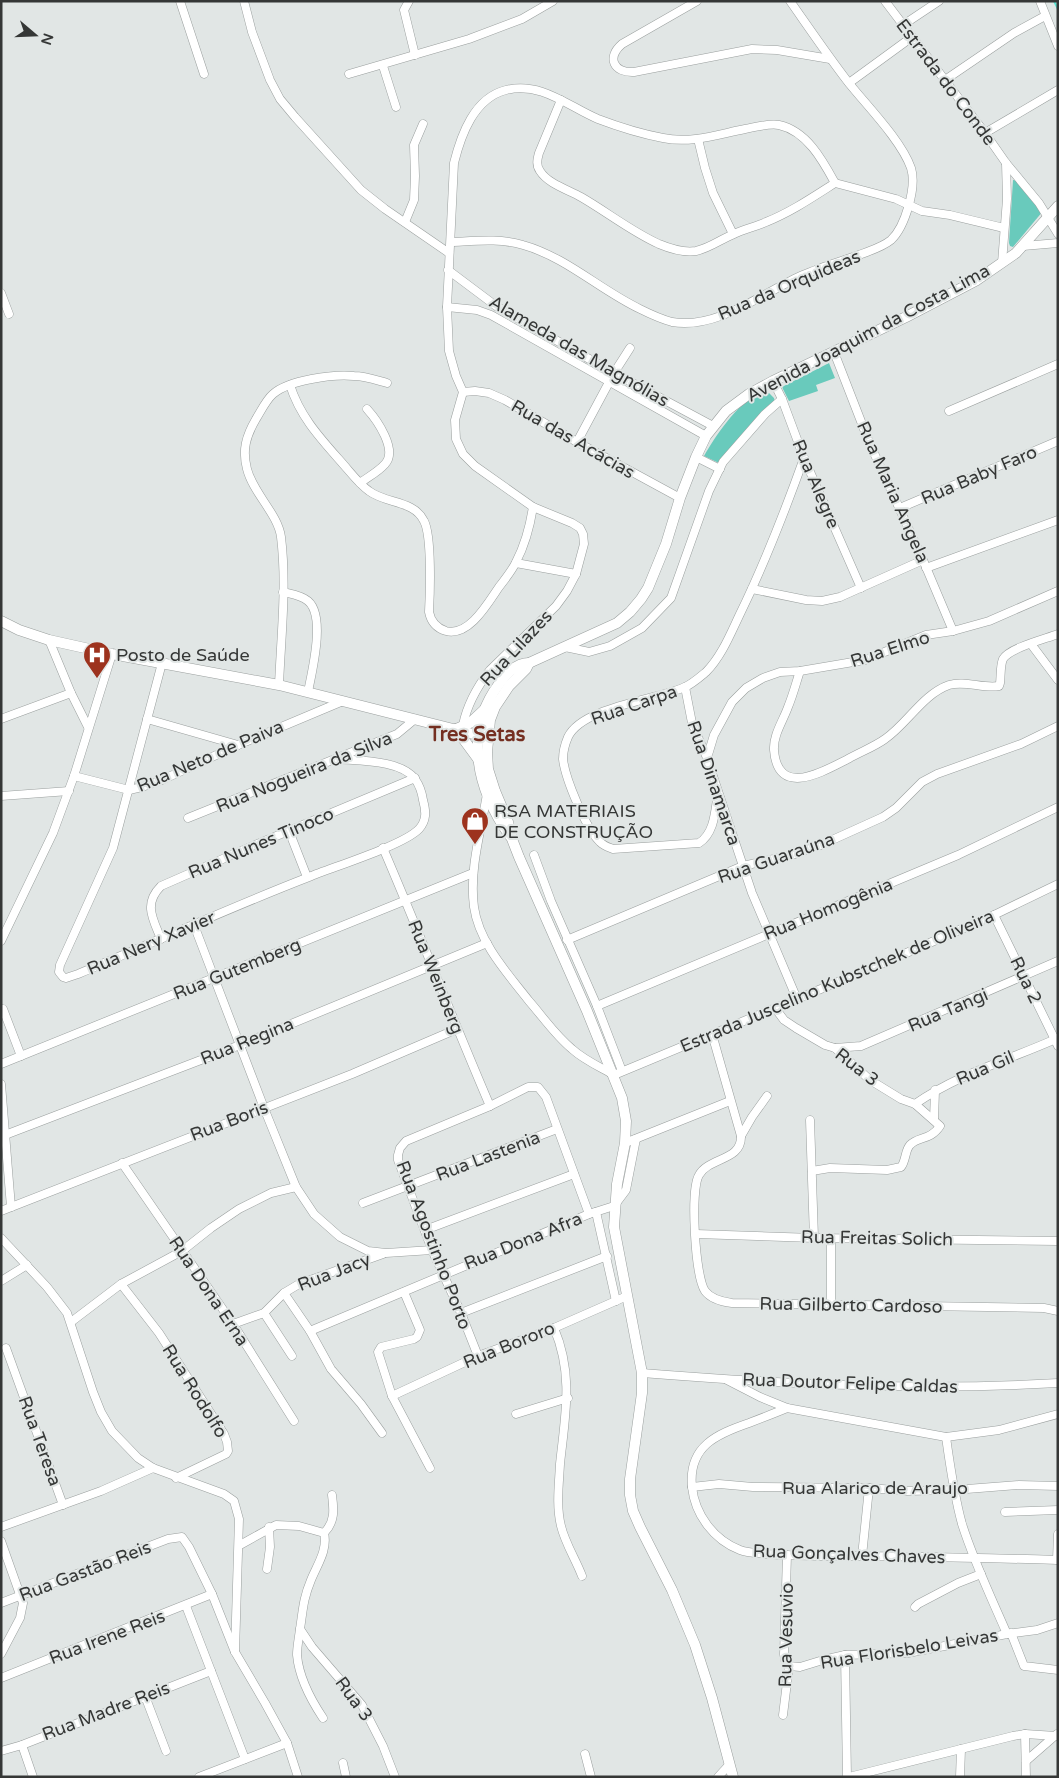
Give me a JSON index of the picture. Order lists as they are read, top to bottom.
{
  "streets": {
    "main road": ["Avenida Joaquim da Costa Lima"],
    "street": [
      "Estrada do Conde",
      "Rua da Orquideas",
      "Alameda das Magnólias",
      "Rua das Acácias",
      "Rua Baby Faro",
      "Rua Alegre",
      "Rua Maria Angela",
      "Rua Lilazes",
      "Rua Elmo",
      "Rua Carpa",
      "Rua Neto de Paiva",
      "Rua Nogueira da Silva",
      "Rua Dinamarca",
      "Rua Nunes Tinoco",
      "Rua Guaraúna",
      "Rua Homogênia",
      "Rua Nery Xavier",
      "Rua Gutemberg",
      "Rua Weinberg",
      "Rua 2",
      "Estrada Juscelino Kubstchek de Oliveira",
      "Rua Tangi",
      "Rua Regina",
      "Rua 3",
      "Rua Gil",
      "Rua Boris",
      "Rua Lastenia",
      "Rua Freitas Solich",
      "Rua Dona Afra",
      "Rua Agostinho Porto",
      "Rua Jacy",
      "Rua Dona Erna",
      "Rua Gilberto Cardoso",
      "Rua Bororo",
      "Rua Doutor Felipe Caldas",
      "Rua Rodolfo",
      "Rua Teresa",
      "Rua Alarico de Araujo",
      "Rua Gonçalves Chaves",
      "Rua Gastão Reis",
      "Rua Vesuvio",
      "Rua Irene Reis",
      "Rua Florisbelo Leivas",
      "Rua Madre Reis"
    ]
  },
  "crossings": [
    ["Estrada do Conde", "Avenida Joaquim da Costa Lima"],
    ["Avenida Joaquim da Costa Lima", "Alameda das Magnólias"],
    ["Avenida Joaquim da Costa Lima", "Rua das Acácias"],
    ["Avenida Joaquim da Costa Lima", "Rua Alegre"],
    ["Avenida Joaquim da Costa Lima", "Rua Maria Angela"],
    ["Avenida Joaquim da Costa Lima", "Estrada Juscelino Kubstchek de Oliveira"],
    ["Avenida Joaquim da Costa Lima", "Rua Dona Afra"],
    ["Avenida Joaquim da Costa Lima", "Rua Bororo"],
    ["Avenida Joaquim da Costa Lima", "Rua Doutor Felipe Caldas"],
    ["Rua Baby Faro", "Rua Maria Angela"],
    ["Rua Alegre", "Rua Carpa"],
    ["Rua Maria Angela", "Rua Elmo"],
    ["Rua Elmo", "Rua Carpa"],
    ["Rua Elmo", "Rua Dinamarca"],
    ["Rua Carpa", "Rua Dinamarca"],
    ["Rua Neto de Paiva", "Rua Nery Xavier"],
    ["Rua Dinamarca", "Rua Guaraúna"],
    ["Rua Dinamarca", "Rua Homogênia"],
    ["Rua Dinamarca", "Estrada Juscelino Kubstchek de Oliveira"],
    ["Rua Nunes Tinoco", "Rua Nery Xavier"],
    ["Rua Nery Xavier", "Rua Weinberg"],
    ["Rua Gutemberg", "Rua Weinberg"],
    ["Rua Weinberg", "Rua Regina"],
    ["Rua Weinberg", "Rua Boris"],
    ["Rua Weinberg", "Rua Agostinho Porto"],
    ["Rua 2", "Estrada Juscelino Kubstchek de Oliveira"],
    ["Rua 2", "Rua Tangi"],
    ["Rua 2", "Rua Gil"],
    ["Estrada Juscelino Kubstchek de Oliveira", "Rua 3"],
    ["Rua Tangi", "Rua 3"],
    ["Rua 3", "Rua Gil"],
    ["Rua Boris", "Rua Dona Erna"],
    ["Rua Lastenia", "Rua Agostinho Porto"],
    ["Rua Freitas Solich", "Rua Gilberto Cardoso"],
    ["Rua Dona Afra", "Rua Agostinho Porto"],
    ["Rua Agostinho Porto", "Rua Bororo"],
    ["Rua Jacy", "Rua Dona Erna"],
    ["Rua Alarico de Araujo", "Rua Gonçalves Chaves"],
    ["Rua Gonçalves Chaves", "Rua Vesuvio"],
    ["Rua Gastão Reis", "Rua Irene Reis"],
    ["Rua Vesuvio", "Rua Florisbelo Leivas"]
  ],
  "districts": ["Tres Setas"],
  "places": {
    "hospital": ["Posto de Saúde"],
    "shop": ["RSA MATERIAIS DE CONSTRUÇÃO"]
  },
  "north": "right"
}
